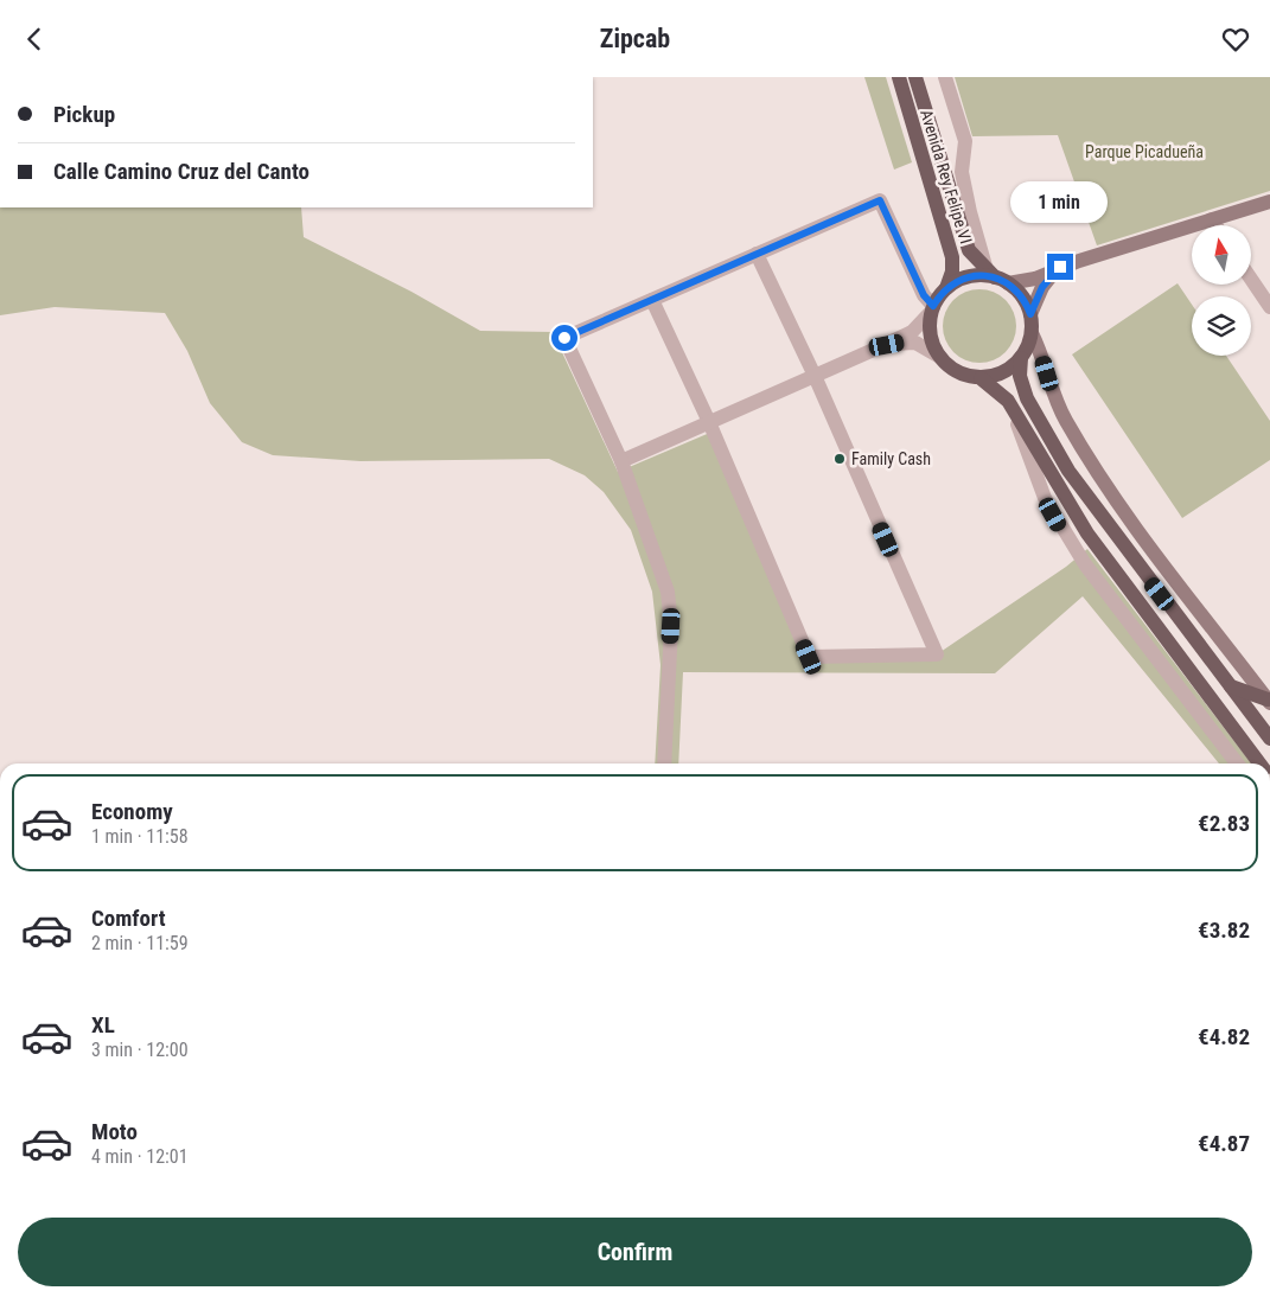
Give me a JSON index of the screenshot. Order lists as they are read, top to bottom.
{
  "streets": {
    "main road": ["Avenida Rey Felipe VI"]
  },
  "parks": ["Parque Picadueña"],
  "places": ["Family Cash"],
  "north": "top",
  "page": {
    "header": "Zipcab",
    "banner": ["Pickup", "Calle Camino Cruz del Canto"],
    "bubble": "1 min",
    "list": [
      {
        "name": "Economy",
        "note": "1 min · 11:58",
        "value": "€2.83"
      },
      {
        "name": "Comfort",
        "note": "2 min · 11:59",
        "value": "€3.82"
      },
      {
        "name": "XL",
        "note": "3 min · 12:00",
        "value": "€4.82"
      },
      {
        "name": "Moto",
        "note": "4 min · 12:01",
        "value": "€4.87"
      }
    ],
    "buttons": "Confirm"
  }
}
